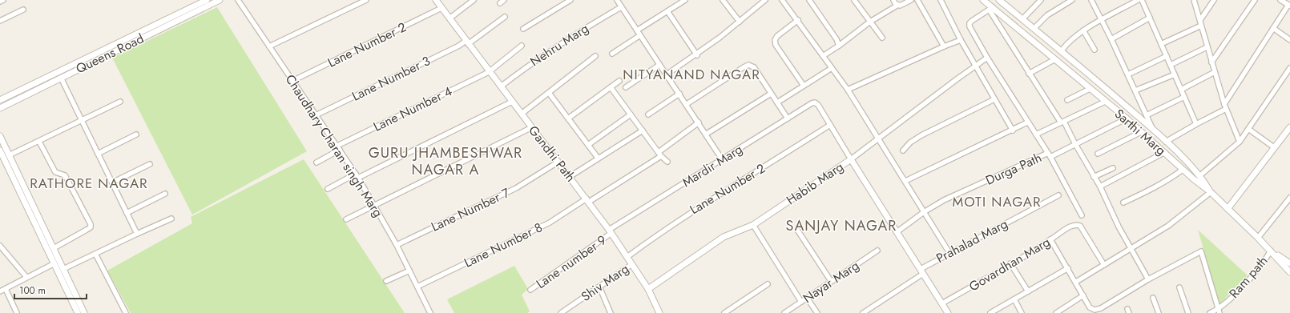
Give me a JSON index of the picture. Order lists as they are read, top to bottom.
{
  "streets": {
    "street": [
      "Lane Number 2",
      "Nehru Marg",
      "Queens Road",
      "Lane Number 3",
      "Lane Number 4",
      "Sarthi Marg",
      "Chaudhary Charan singh Marg",
      "Gandhi Path",
      "Mardir Marg",
      "Durga Path",
      "Habib Marg",
      "Lane Number 7",
      "Prahalad Marg",
      "Lane Number 8",
      "Lane number 9",
      "Govardhan Marg",
      "Ram path",
      "Nayar Marg",
      "Shiv Marg"
    ]
  },
  "crossings": [
    ["Lane Number 2", "Chaudhary Charan singh Marg"],
    ["Lane Number 2", "Gandhi Path"],
    ["Lane Number 2", "Mardir Marg"],
    ["Nehru Marg", "Gandhi Path"],
    ["Lane Number 3", "Chaudhary Charan singh Marg"],
    ["Lane Number 3", "Gandhi Path"],
    ["Lane Number 4", "Chaudhary Charan singh Marg"],
    ["Lane Number 4", "Gandhi Path"],
    ["Sarthi Marg", "Durga Path"],
    ["Sarthi Marg", "Ram path"],
    ["Chaudhary Charan singh Marg", "Lane Number 7"],
    ["Chaudhary Charan singh Marg", "Lane Number 8"],
    ["Gandhi Path", "Mardir Marg"],
    ["Gandhi Path", "Habib Marg"],
    ["Gandhi Path", "Lane Number 7"],
    ["Gandhi Path", "Lane Number 8"],
    ["Gandhi Path", "Lane number 9"],
    ["Gandhi Path", "Shiv Marg"],
    ["Mardir Marg", "Lane number 9"]
  ],
  "districts": [
    "NITYANAND NAGAR",
    "GURU JHAMBESHWAR NAGAR A",
    "RATHORE NAGAR",
    "MOTI NAGAR",
    "SANJAY NAGAR"
  ],
  "scale_bar": "100 m"
}
